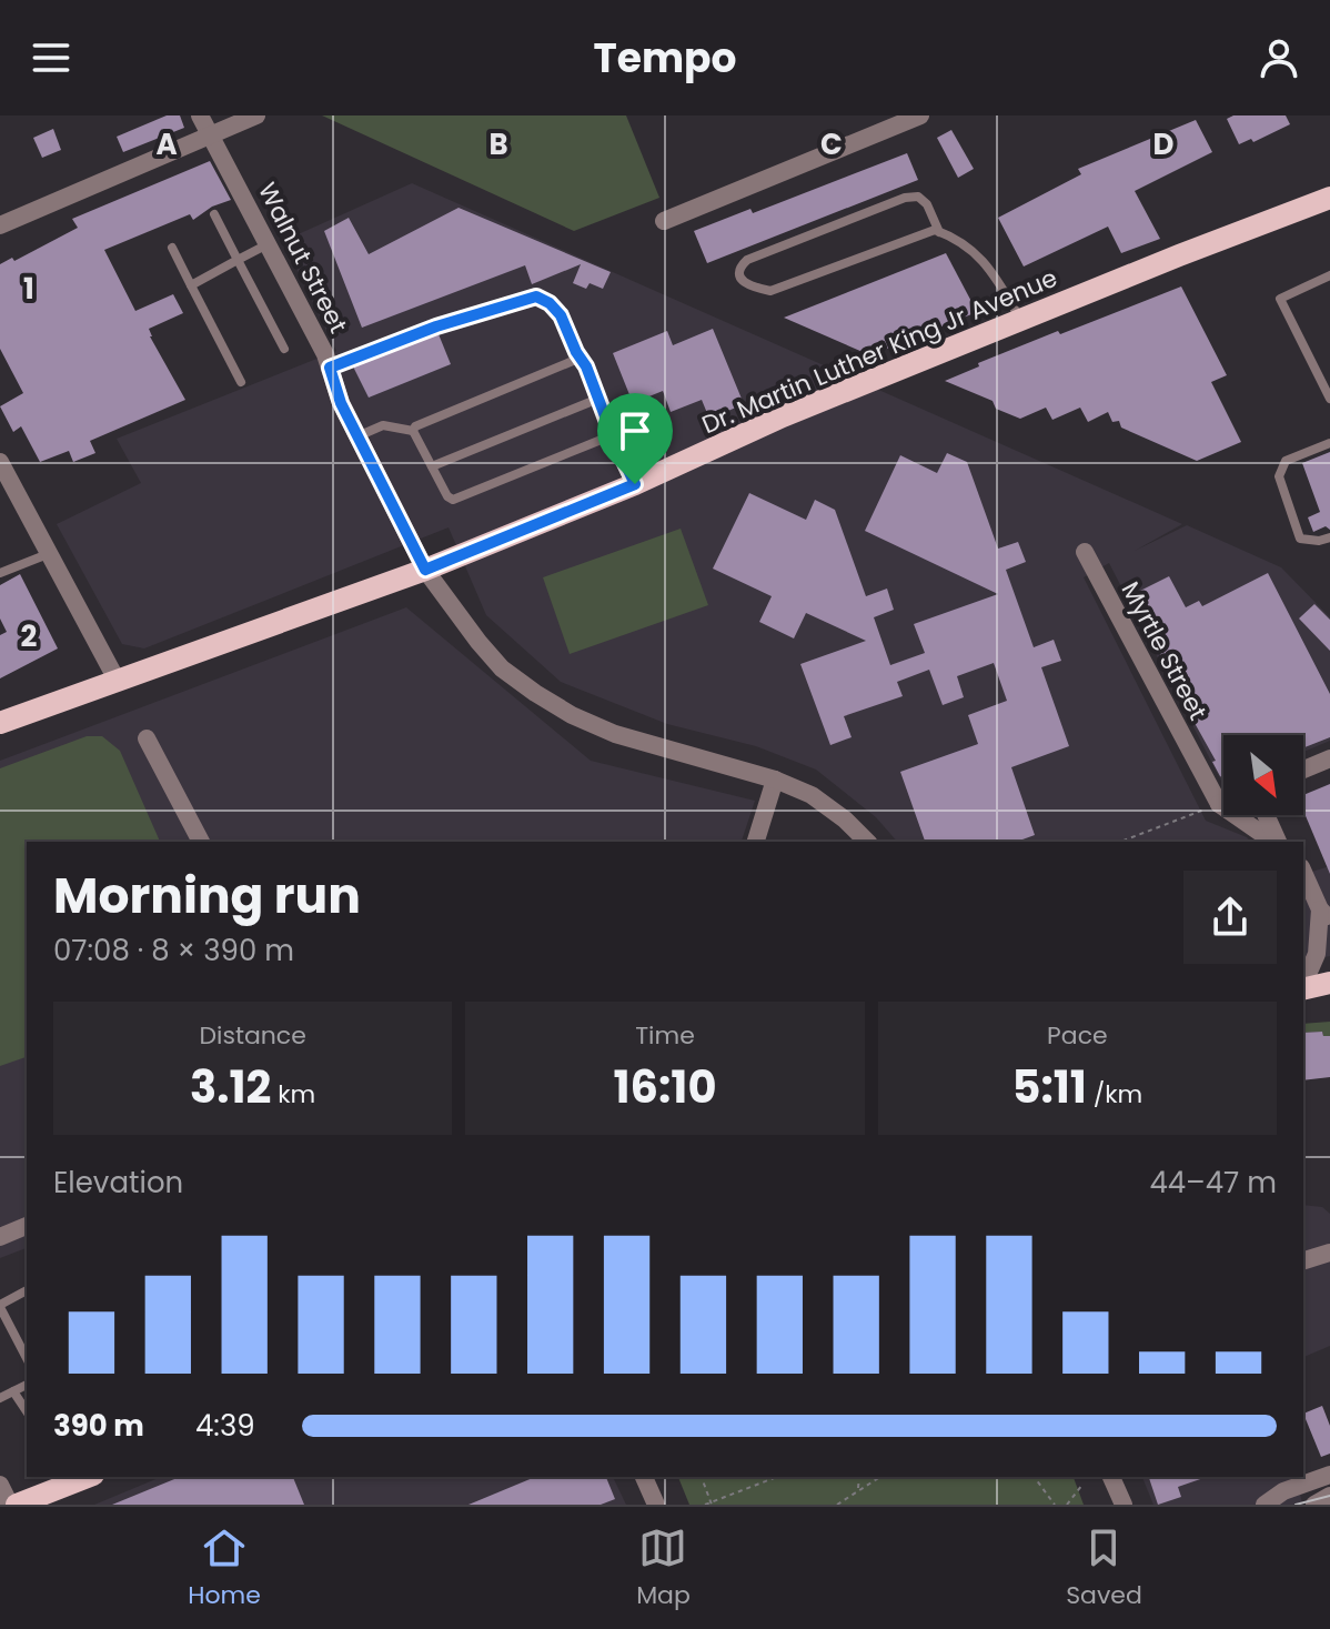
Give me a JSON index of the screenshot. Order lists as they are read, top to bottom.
{
  "streets": {
    "main road": ["Dr. Martin Luther King Jr Avenue"],
    "street": ["Walnut Street", "Myrtle Street"]
  },
  "crossings": [
    ["Walnut Street", "Dr. Martin Luther King Jr Avenue"]
  ],
  "north": "bottom right",
  "page": {
    "header": "Tempo",
    "heading": ["Morning run", "07:08 · 8 × 390 m"],
    "stats": [
      ["Distance", "3.12 km"],
      ["Time", "16:10"],
      ["Pace", "5:11 /km"]
    ],
    "chart": ["Elevation", "44–47 m"],
    "list": [
      {
        "name": "390 m",
        "note": "4:39"
      }
    ],
    "tabs": ["Home", "Map", "Saved"]
  },
  "grid": {
    "columns": [
      "A",
      "B",
      "C",
      "D"
    ],
    "rows": ["1", "2"]
  }
}
